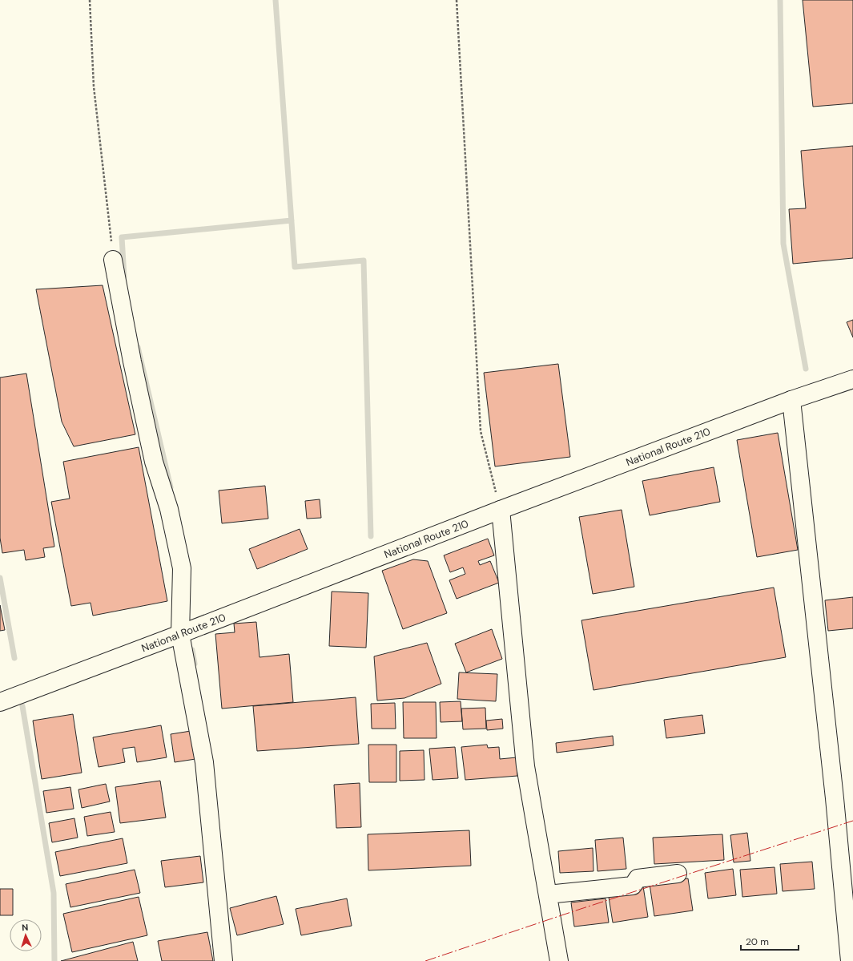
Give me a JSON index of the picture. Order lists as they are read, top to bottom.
{
  "streets": {
    "main road": ["National Route 210"]
  },
  "scale_bar": "20 m",
  "north": "top"
}
